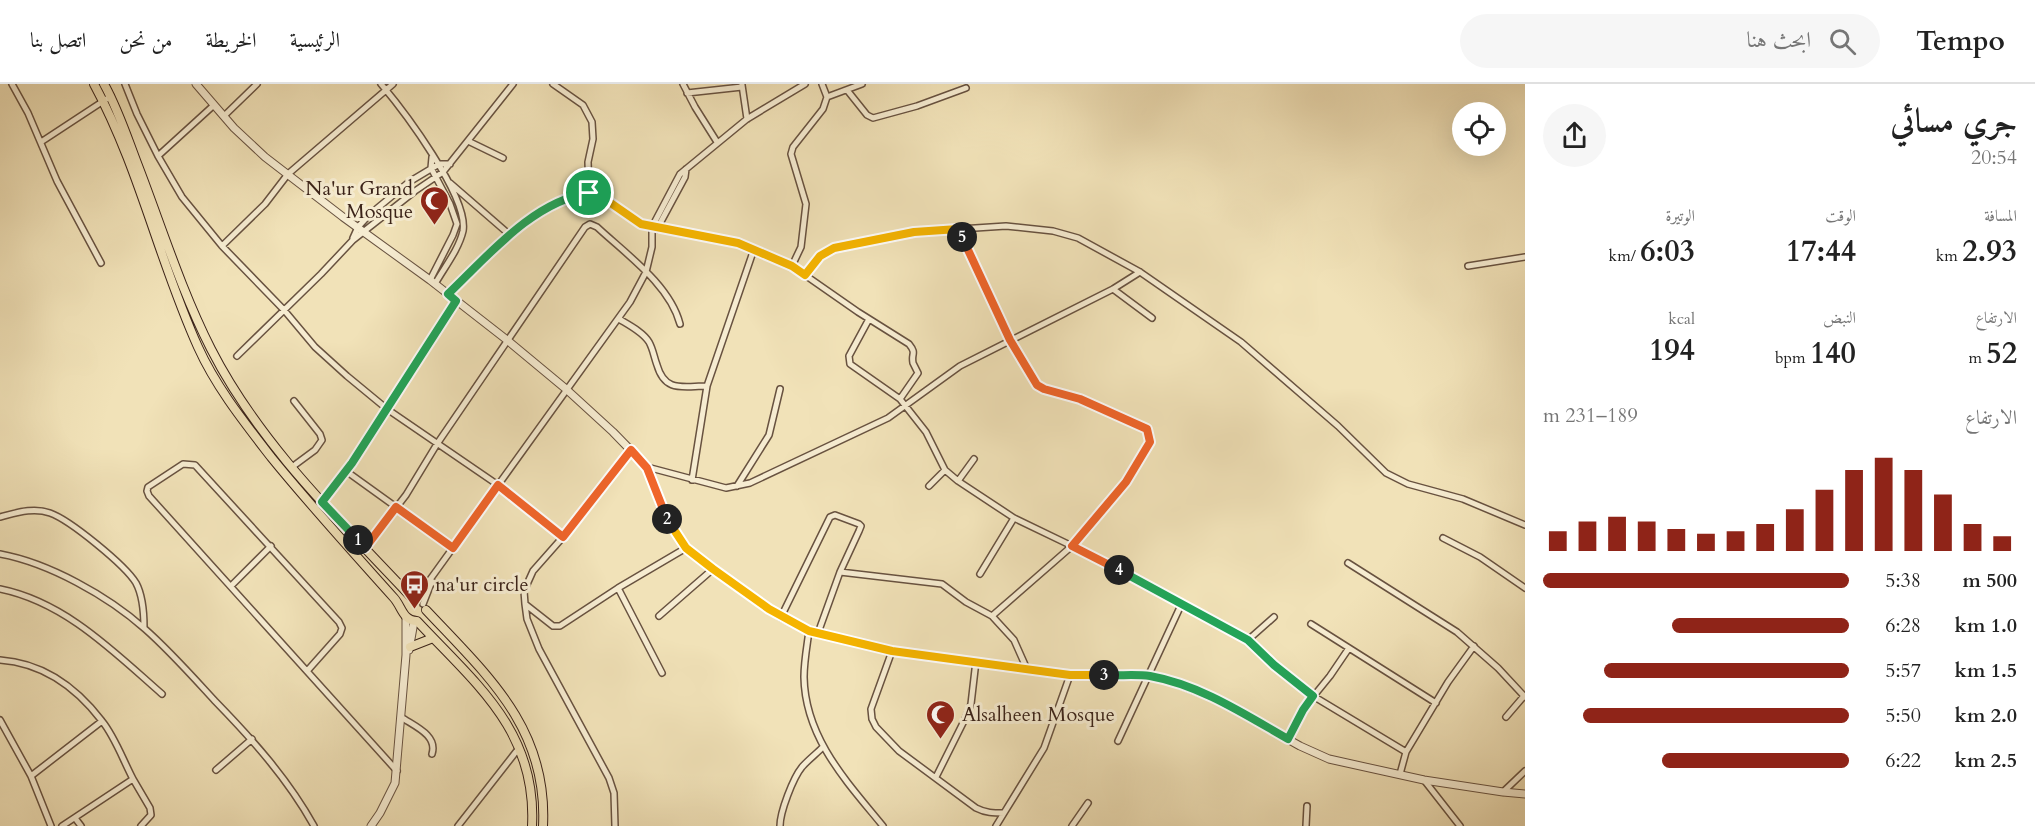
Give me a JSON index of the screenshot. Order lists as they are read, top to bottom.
{
  "places": {
    "mosque": ["Na'ur Grand Mosque", "Alsalheen Mosque"],
    "bus stop": ["na'ur circle"]
  },
  "page": {
    "header": "Tempo",
    "search": "ابحث هنا",
    "nav": [
      "الرئيسية",
      "الخريطة",
      "من نحن",
      "اتصل بنا"
    ],
    "heading": ["جري مسائي", "20:54"],
    "stats": [
      ["المسافة", "2.93 km"],
      ["الوقت", "17:44"],
      ["الوتيرة", "6:03 /km"],
      ["الارتفاع", "52 m"],
      ["النبض", "140 bpm"],
      ["kcal", "194"]
    ],
    "pins": [
      "5",
      "2",
      "1",
      "4",
      "3"
    ],
    "chart": ["الارتفاع", "189–231 m"],
    "list": [
      {
        "name": "500 m",
        "note": "5:38"
      },
      {
        "name": "1.0 km",
        "note": "6:28"
      },
      {
        "name": "1.5 km",
        "note": "5:57"
      },
      {
        "name": "2.0 km",
        "note": "5:50"
      },
      {
        "name": "2.5 km",
        "note": "6:22"
      }
    ]
  }
}
